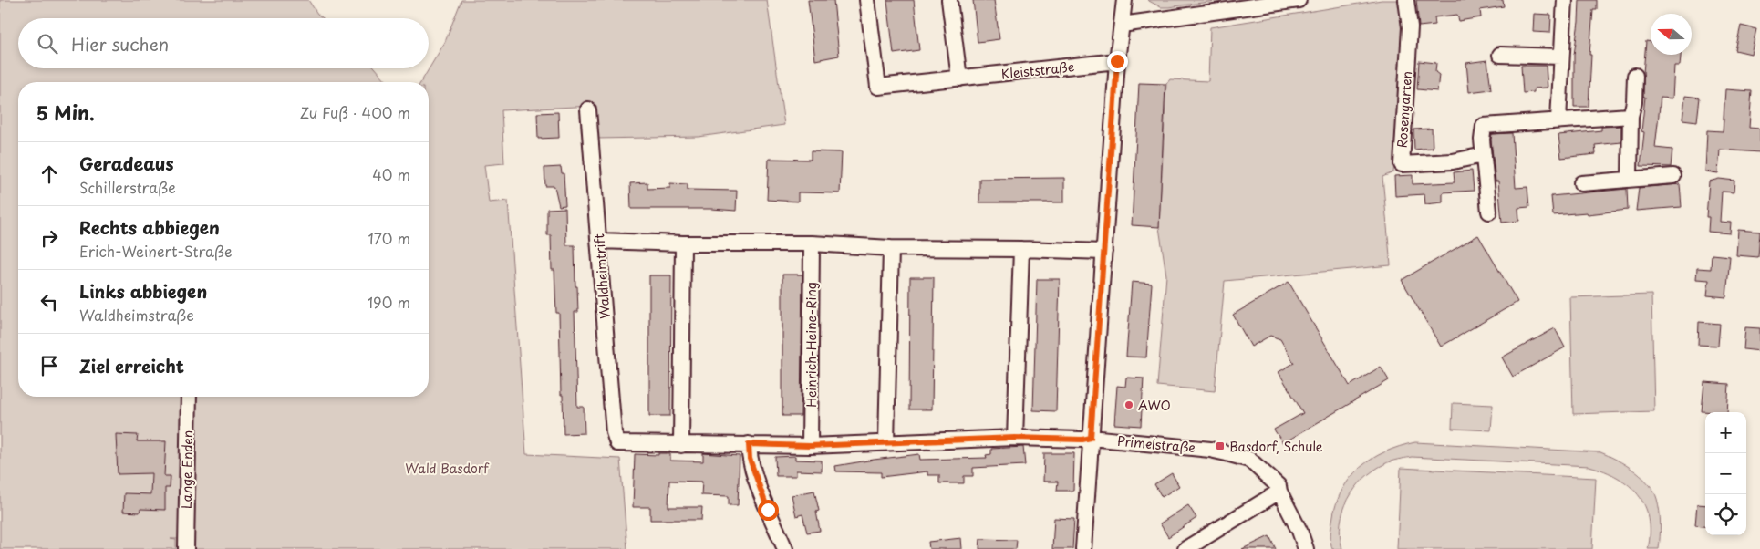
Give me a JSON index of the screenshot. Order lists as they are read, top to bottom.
{
  "streets": {
    "street": [
      "Kleiststraße",
      "Rosengarten",
      "Waldheimtrift",
      "Heinrich-Heine-Ring",
      "Primelstraße",
      "Lange Enden"
    ]
  },
  "crossings": [
    ["Waldheimtrift", "Primelstraße"],
    ["Heinrich-Heine-Ring", "Primelstraße"]
  ],
  "parks": ["Wald Basdorf"],
  "places": {
    "other": ["AWO"],
    "transit": ["Basdorf, Schule"]
  },
  "north": "left",
  "page": {
    "search": "Hier suchen",
    "heading": ["5 Min.", "Zu Fuß · 400 m"],
    "list": [
      ["Geradeaus", "Schillerstraße", "40 m"],
      ["Rechts abbiegen", "Erich-Weinert-Straße", "170 m"],
      ["Links abbiegen", "Waldheimstraße", "190 m"],
      "Ziel erreicht"
    ],
    "map_buttons": ["+", "−"]
  }
}
